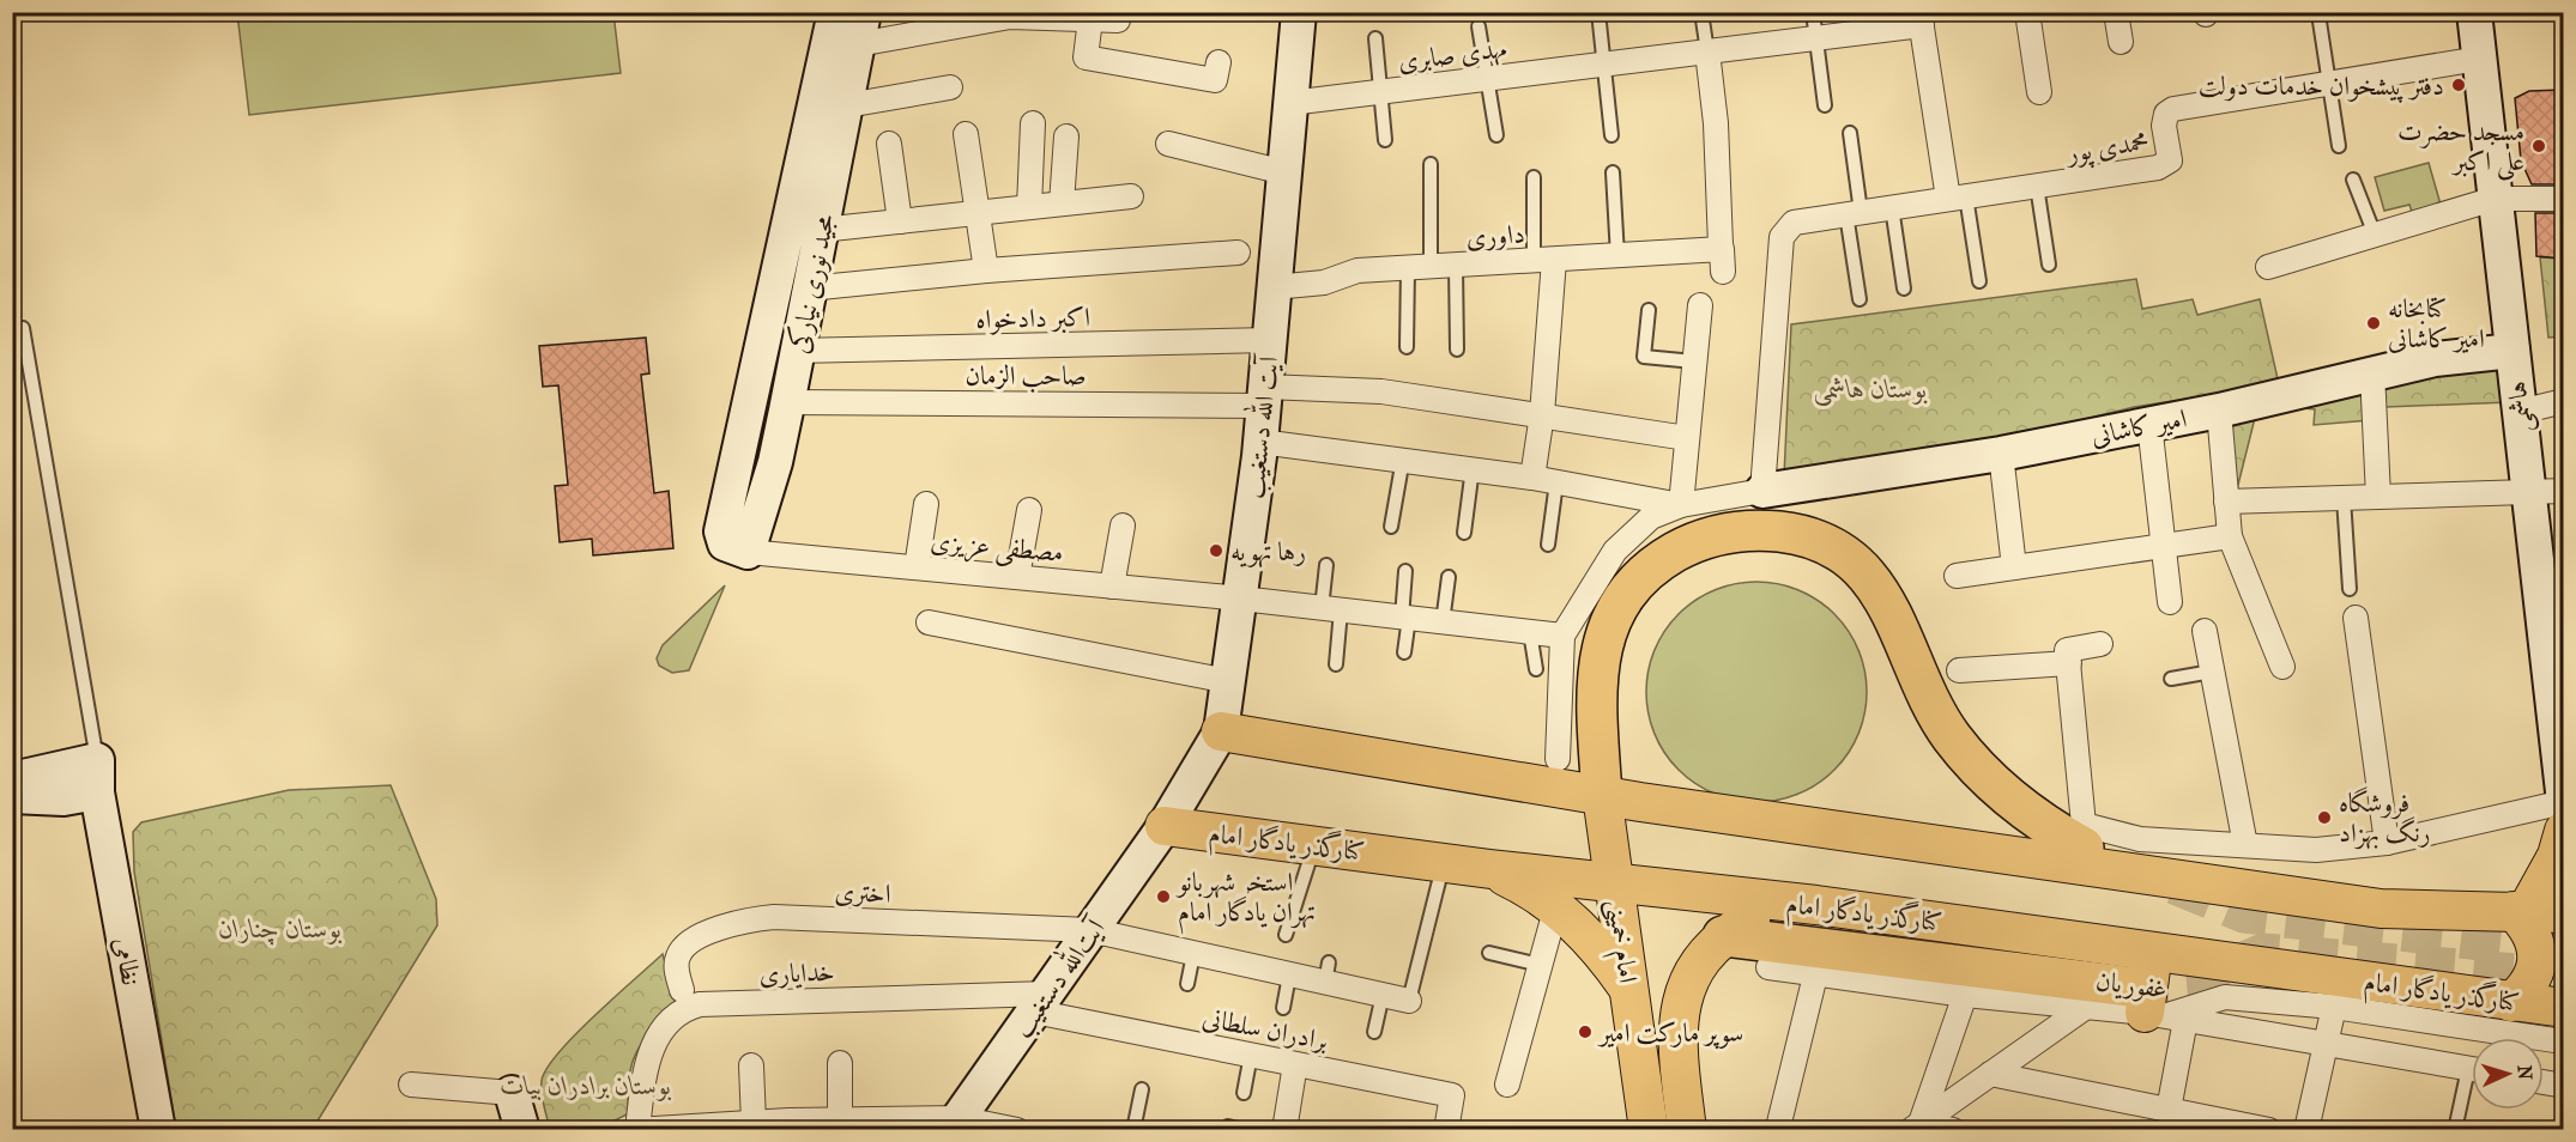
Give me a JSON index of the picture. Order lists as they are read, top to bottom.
{
  "streets": {
    "main road": ["کنارگذر یادگار امام", "امام خمینی"],
    "street": [
      "مهدی صابری",
      "محمدی پور",
      "داوری",
      "مجید نوری نیارکی",
      "اکبر دادخواه",
      "صاحب الزمان",
      "هاشمی",
      "امیر کاشانی",
      "آیت الله دستغیب",
      "مصطفی عزیزی",
      "اختری",
      "نظامی",
      "خدایاری",
      "آیت‌الله دستغیب",
      "غفوریان",
      "برادران سلطانی"
    ]
  },
  "crossings": [
    ["مهدی صابری", "محمدی پور"],
    ["مهدی صابری", "داوری"],
    ["مهدی صابری", "آیت الله دستغیب"],
    ["محمدی پور", "هاشمی"],
    ["محمدی پور", "امیر کاشانی"],
    ["داوری", "آیت الله دستغیب"],
    ["مجید نوری نیارکی", "اکبر دادخواه"],
    ["مجید نوری نیارکی", "صاحب الزمان"],
    ["مجید نوری نیارکی", "مصطفی عزیزی"],
    ["اکبر دادخواه", "آیت الله دستغیب"],
    ["صاحب الزمان", "آیت الله دستغیب"],
    ["هاشمی", "امیر کاشانی"],
    ["آیت الله دستغیب", "مصطفی عزیزی"],
    ["آیت الله دستغیب", "کنارگذر یادگار امام"],
    ["آیت الله دستغیب", "آیت‌الله دستغیب"],
    ["کنارگذر یادگار امام", "امام خمینی"],
    ["کنارگذر یادگار امام", "آیت‌الله دستغیب"],
    ["اختری", "آیت‌الله دستغیب"],
    ["خدایاری", "آیت‌الله دستغیب"],
    ["خدایاری", "برادران سلطانی"],
    ["آیت‌الله دستغیب", "برادران سلطانی"]
  ],
  "parks": ["بوستان هاشمی", "بوستان چناران", "بوستان برادران بیات"],
  "places": [
    "دفتر پیشخوان خدمات دولت",
    "مسجد حضرت علی اکبر",
    "کتابخانه امیر کاشانی",
    "رها تهویه",
    "فروشگاه رنگ بهزاد",
    "استخر شهربانو تهران یادگار امام",
    "سوپر مارکت امیر"
  ],
  "north": "right"
}
